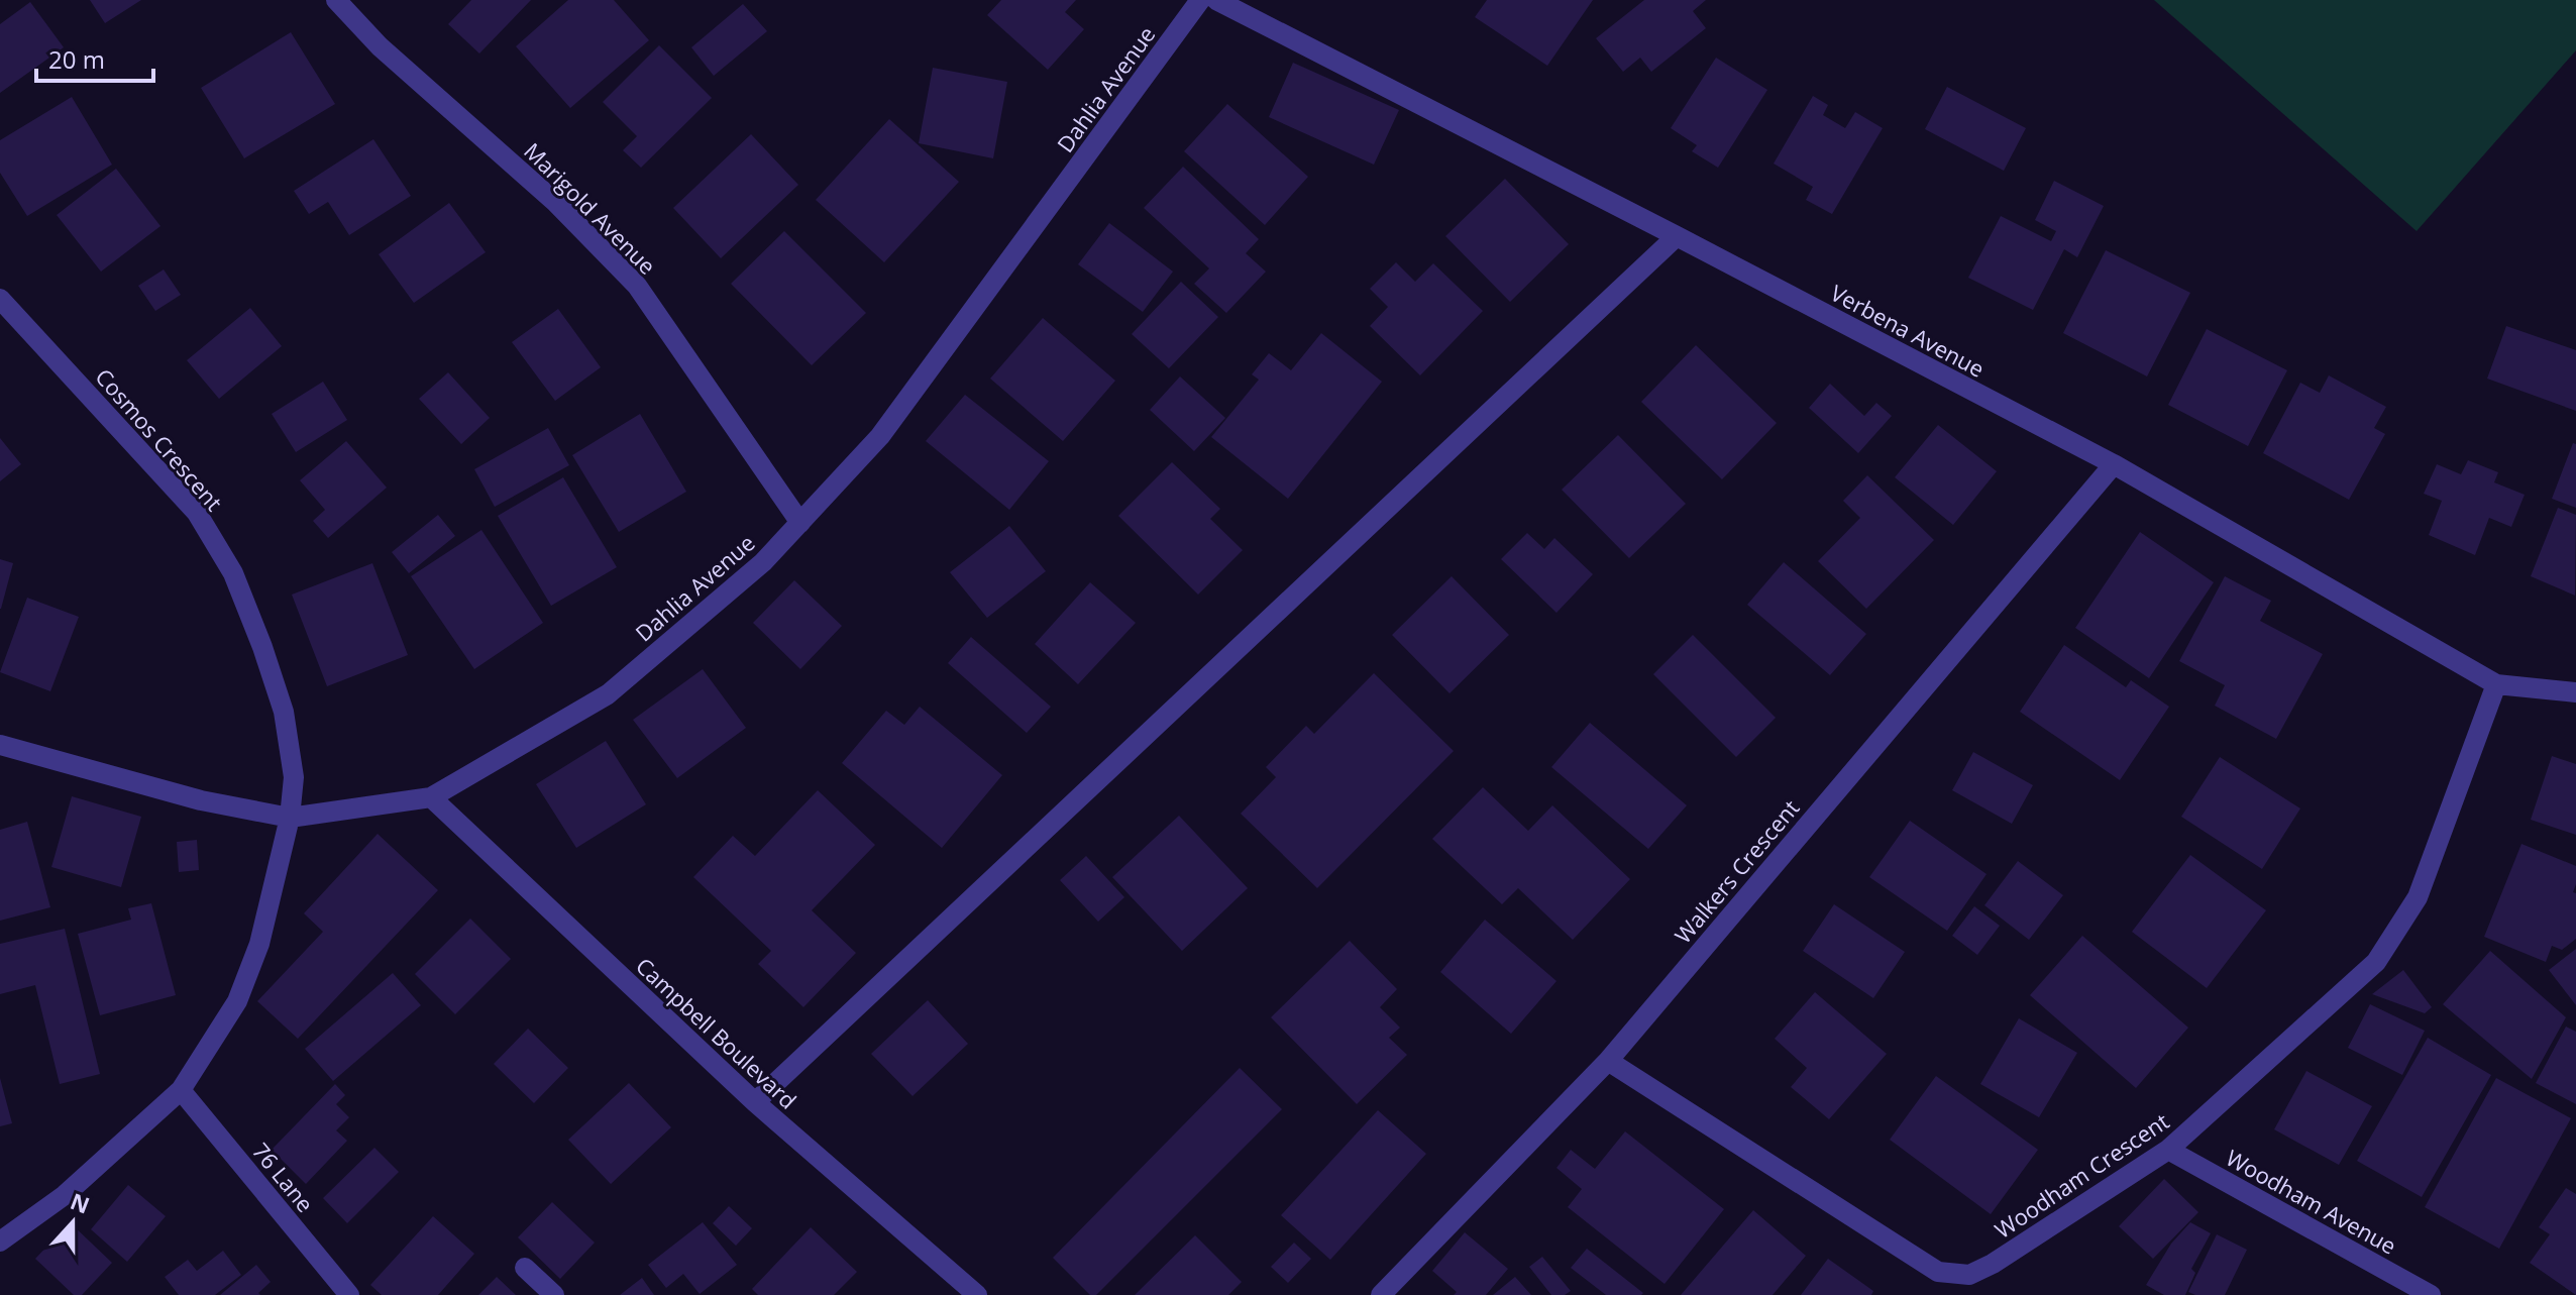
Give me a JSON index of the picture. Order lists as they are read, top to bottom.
{
  "streets": {
    "street": [
      "Dahlia Avenue",
      "Marigold Avenue",
      "Verbena Avenue",
      "Cosmos Crescent",
      "Walkers Crescent",
      "Campbell Boulevard",
      "Woodham Crescent",
      "76 Lane",
      "Woodham Avenue"
    ]
  },
  "crossings": [
    ["Dahlia Avenue", "Marigold Avenue"],
    ["Dahlia Avenue", "Cosmos Crescent"],
    ["Dahlia Avenue", "Campbell Boulevard"],
    ["Verbena Avenue", "Walkers Crescent"],
    ["Verbena Avenue", "Woodham Crescent"],
    ["Cosmos Crescent", "76 Lane"],
    ["Walkers Crescent", "Woodham Crescent"],
    ["Woodham Crescent", "Woodham Avenue"]
  ],
  "scale_bar": "20 m",
  "north": "top"
}
